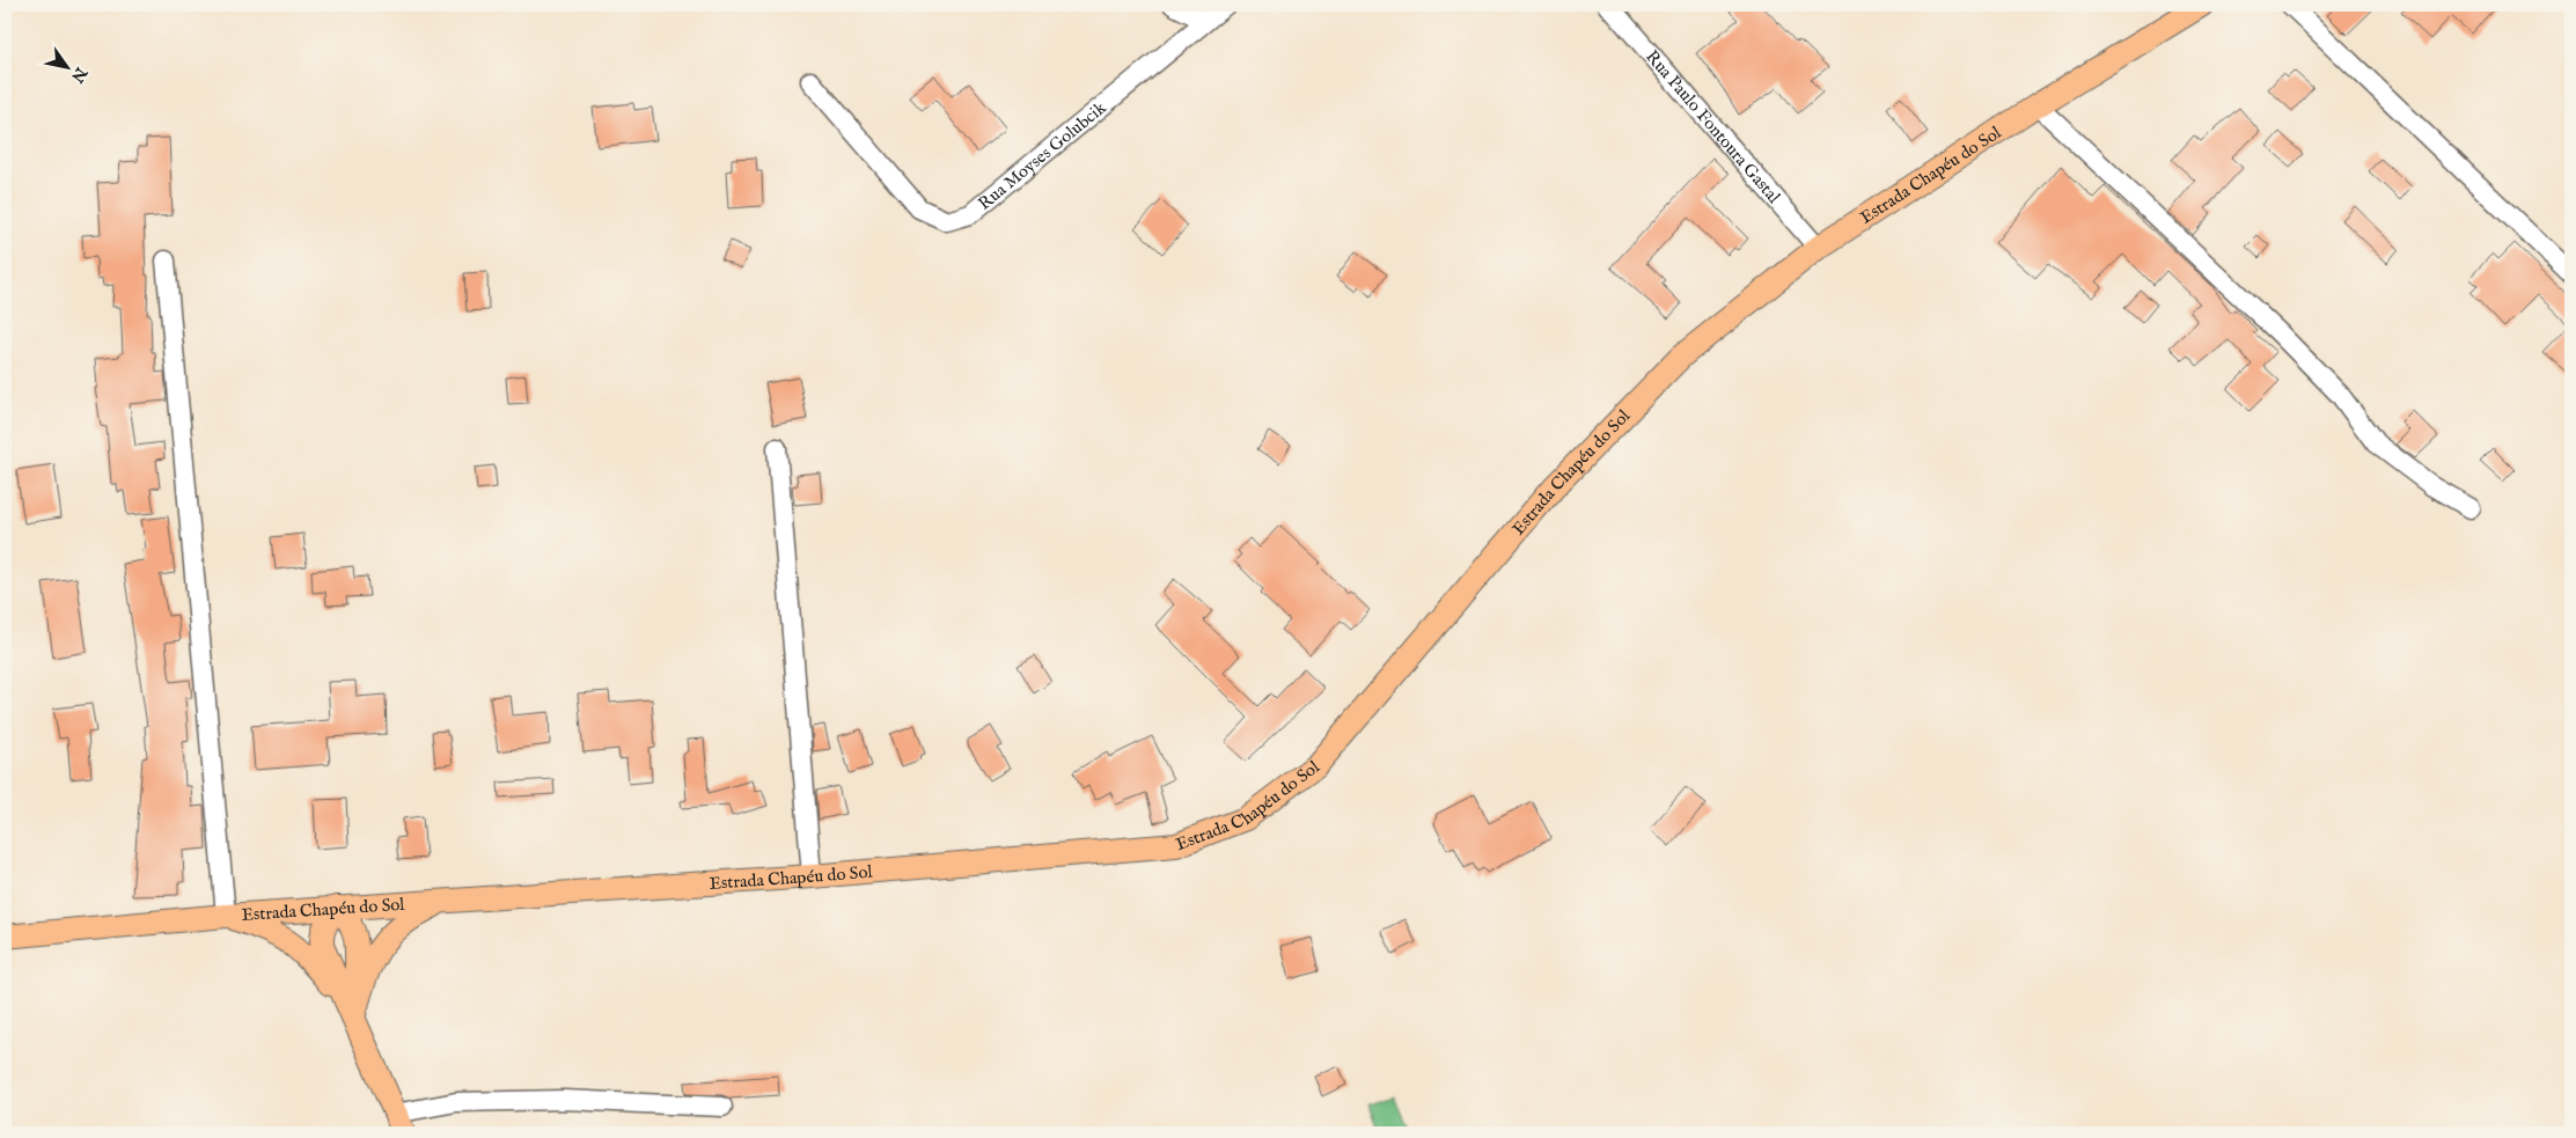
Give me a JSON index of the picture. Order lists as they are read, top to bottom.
{
  "streets": {
    "main road": ["Estrada Chapéu do Sol"],
    "street": ["Rua Paulo Fontoura Gastal", "Rua Moyses Golubcik"]
  },
  "crossings": [
    ["Rua Paulo Fontoura Gastal", "Estrada Chapéu do Sol"]
  ],
  "north": "bottom right"
}
